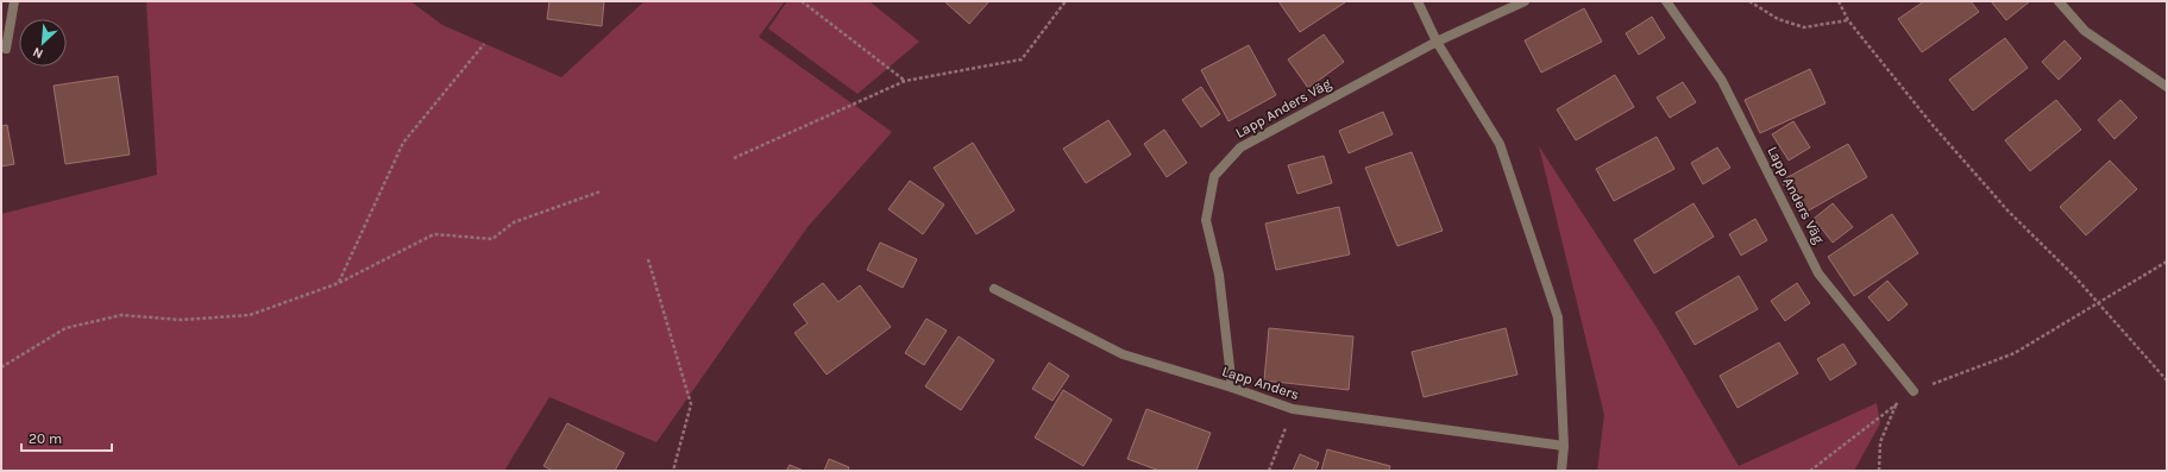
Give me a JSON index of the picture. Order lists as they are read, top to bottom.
{
  "streets": {
    "street": ["Lapp Anders Väg", "Lapp Anders"]
  },
  "crossings": [
    ["Lapp Anders Väg", "Lapp Anders"]
  ],
  "scale_bar": "20 m",
  "north": "bottom left"
}
